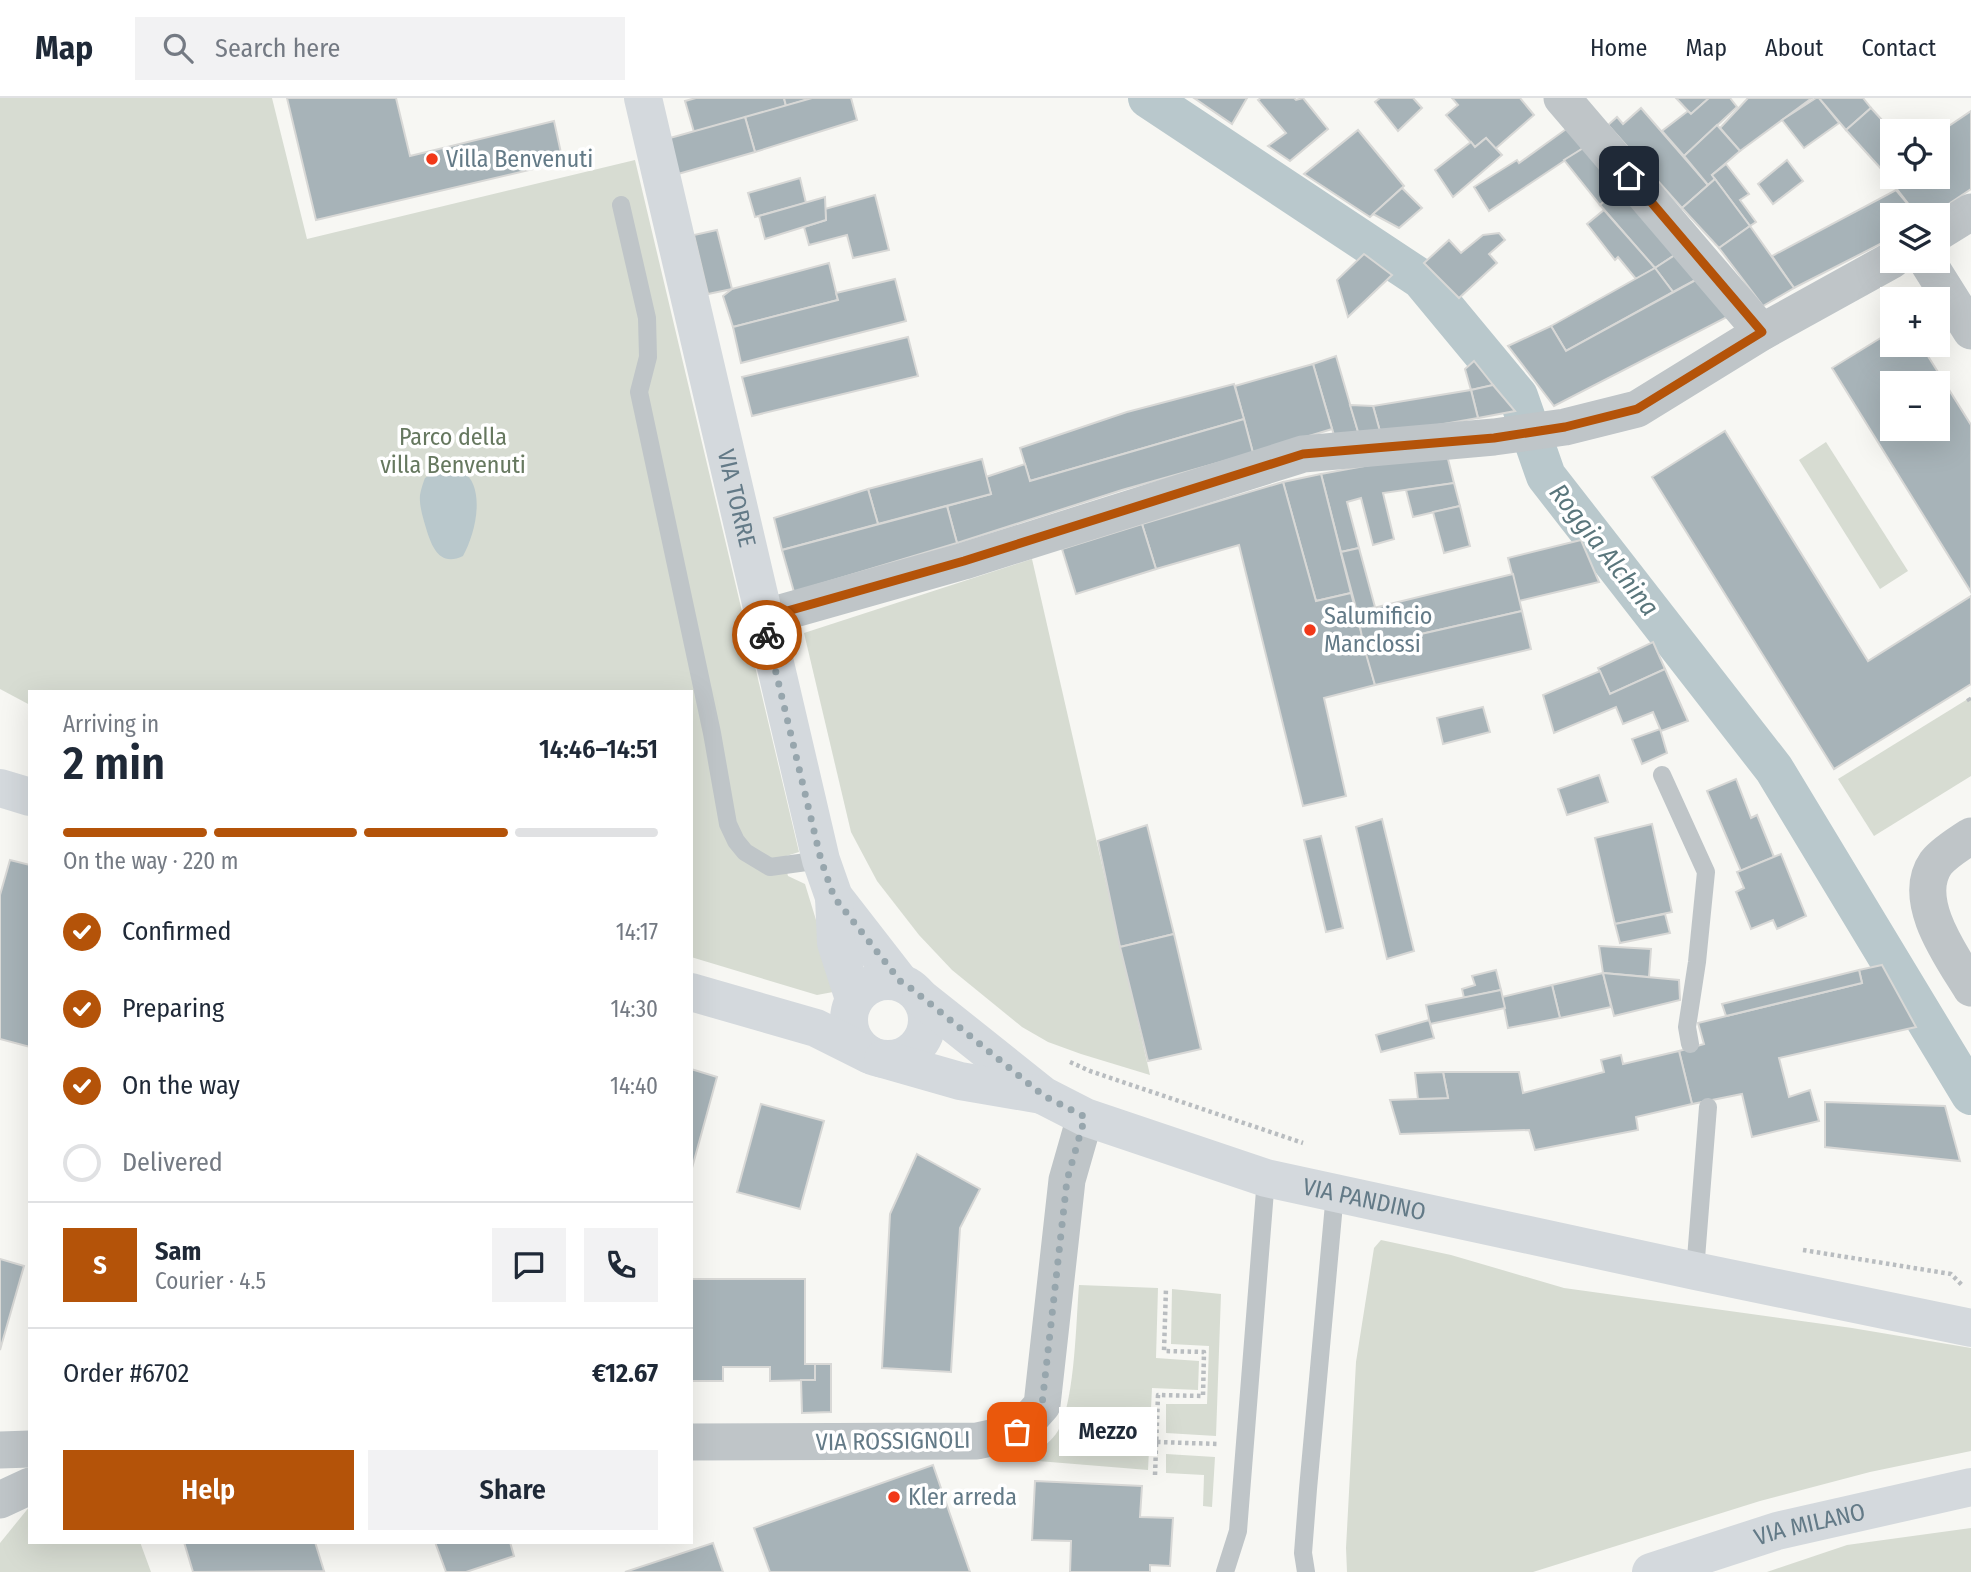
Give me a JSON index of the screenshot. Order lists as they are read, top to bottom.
{
  "streets": {
    "street": [
      "VIA TORRE",
      "VIA PANDINO",
      "VIA ROSSIGNOLI",
      "VIA MILANO"
    ]
  },
  "crossings": [
    ["VIA TORRE", "VIA PANDINO"],
    ["VIA PANDINO", "VIA ROSSIGNOLI"]
  ],
  "water": ["Roggia Alchina"],
  "parks": ["Parco della villa Benvenuti"],
  "places": [
    "Villa Benvenuti",
    "Salumificio Manclossi",
    "Mezzo",
    "Kler arreda"
  ],
  "page": {
    "header": "Map",
    "search": "Search here",
    "nav": [
      "Home",
      "Map",
      "About",
      "Contact"
    ],
    "map_buttons": ["+", "−"],
    "heading": ["2 min", "Arriving in", "14:46–14:51"],
    "panel": [
      "Sam",
      "Courier · 4.5",
      "Order #6702",
      "€12.67"
    ],
    "bar": "On the way · 220 m",
    "list": [
      ["Confirmed", "14:17"],
      ["Preparing", "14:30"],
      ["On the way", "14:40"],
      "Delivered"
    ],
    "round": "S",
    "bubble": "Mezzo",
    "buttons": ["Help", "Share"]
  }
}
